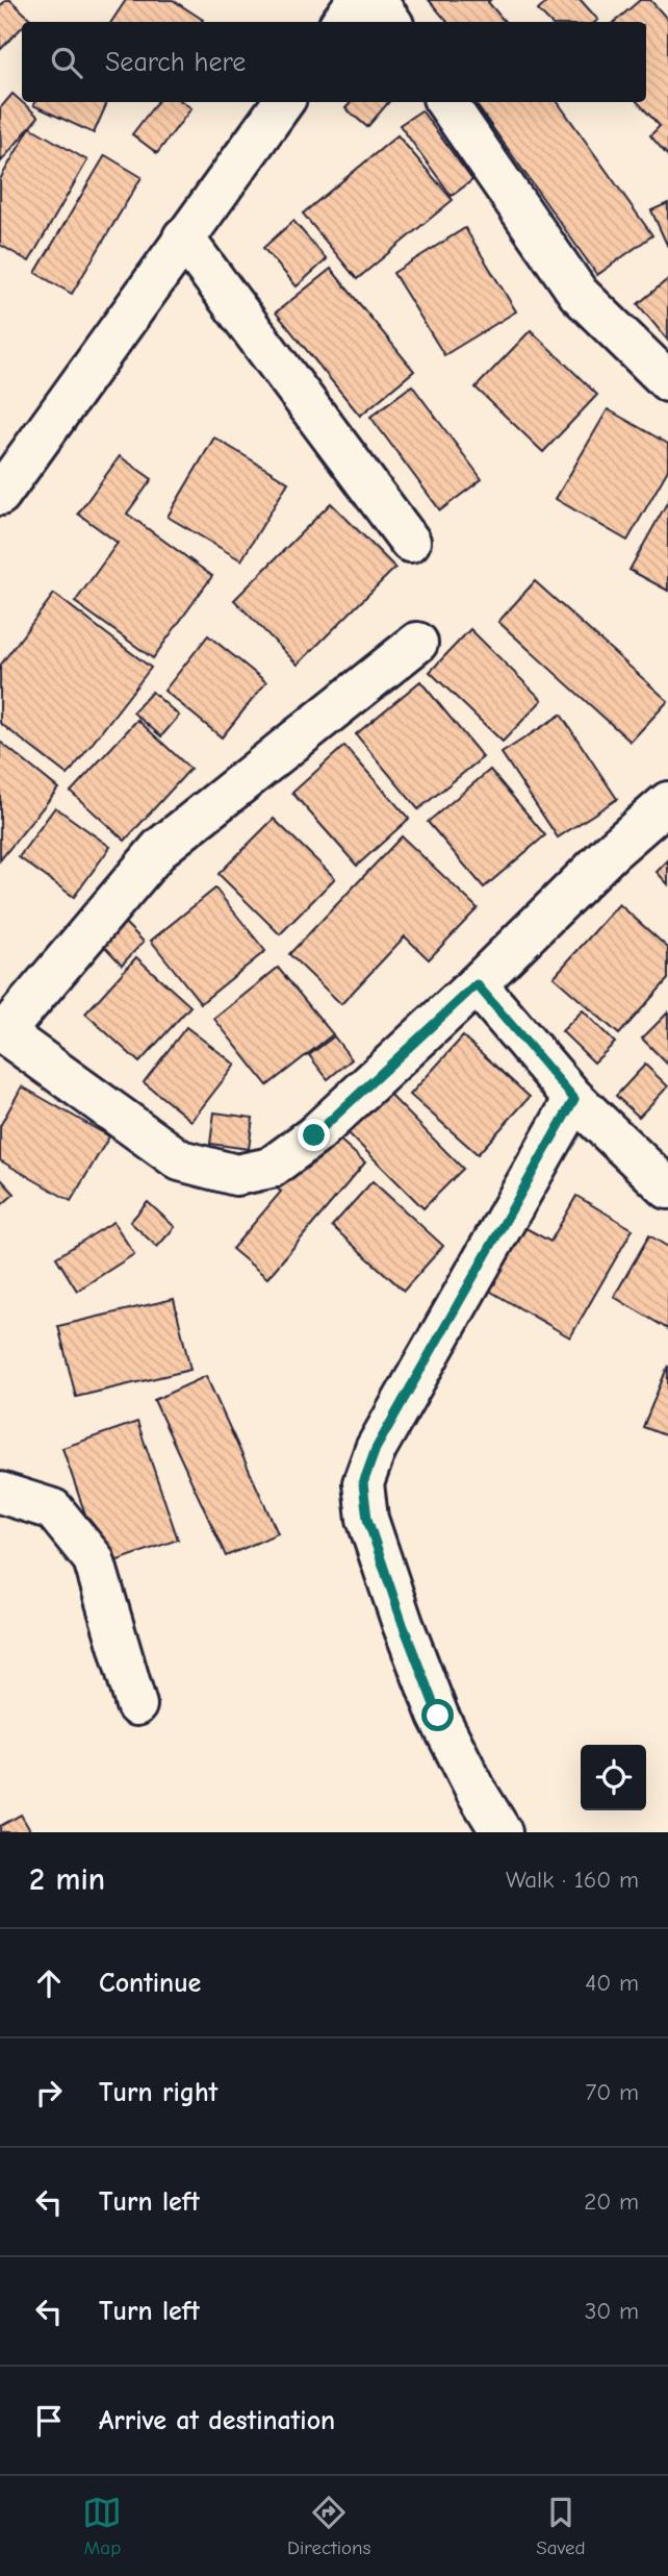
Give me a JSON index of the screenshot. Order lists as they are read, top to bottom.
{
  "page": {
    "search": "Search here",
    "heading": ["2 min", "Walk · 160 m"],
    "list": [
      ["Continue", "40 m"],
      ["Turn right", "70 m"],
      ["Turn left", "20 m"],
      ["Turn left", "30 m"],
      "Arrive at destination"
    ],
    "nav": ["Map", "Directions", "Saved"]
  }
}
